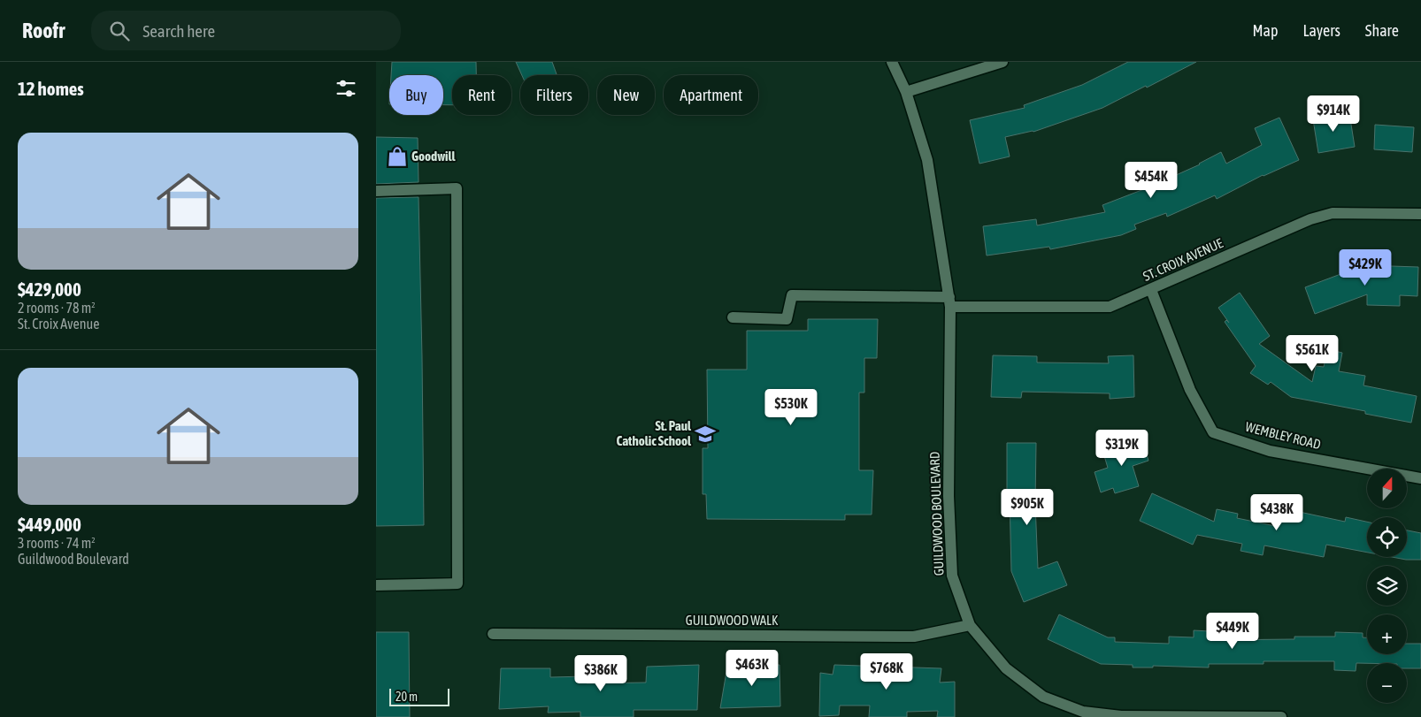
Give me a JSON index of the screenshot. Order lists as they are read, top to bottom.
{
  "streets": {
    "street": [
      "ST. CROIX AVENUE",
      "WEMBLEY ROAD",
      "GUILDWOOD BOULEVARD",
      "GUILDWOOD WALK"
    ]
  },
  "crossings": [
    ["ST. CROIX AVENUE", "WEMBLEY ROAD"],
    ["ST. CROIX AVENUE", "GUILDWOOD BOULEVARD"],
    ["GUILDWOOD BOULEVARD", "GUILDWOOD WALK"]
  ],
  "places": {
    "shop": ["Goodwill"],
    "school or university": ["St. Paul Catholic School"]
  },
  "scale_bar": "20 m",
  "north": "top",
  "page": {
    "header": "Roofr",
    "search": "Search here",
    "nav": ["Map", "Layers", "Share"],
    "heading": "12 homes",
    "chip": [
      "Buy",
      "Rent",
      "Filters",
      "New",
      "Apartment"
    ],
    "price": [
      "$914K",
      "$454K",
      "$429K",
      "$561K",
      "$530K",
      "$319K",
      "$905K",
      "$438K",
      "$449K",
      "$463K",
      "$768K",
      "$386K"
    ],
    "list": [
      {
        "name": "$429,000",
        "note": "2 rooms · 78 m² · St. Croix Avenue"
      },
      {
        "name": "$449,000",
        "note": "3 rooms · 74 m² · Guildwood Boulevard"
      }
    ],
    "map_buttons": ["+", "−"],
    "scale": "20 m"
  }
}
